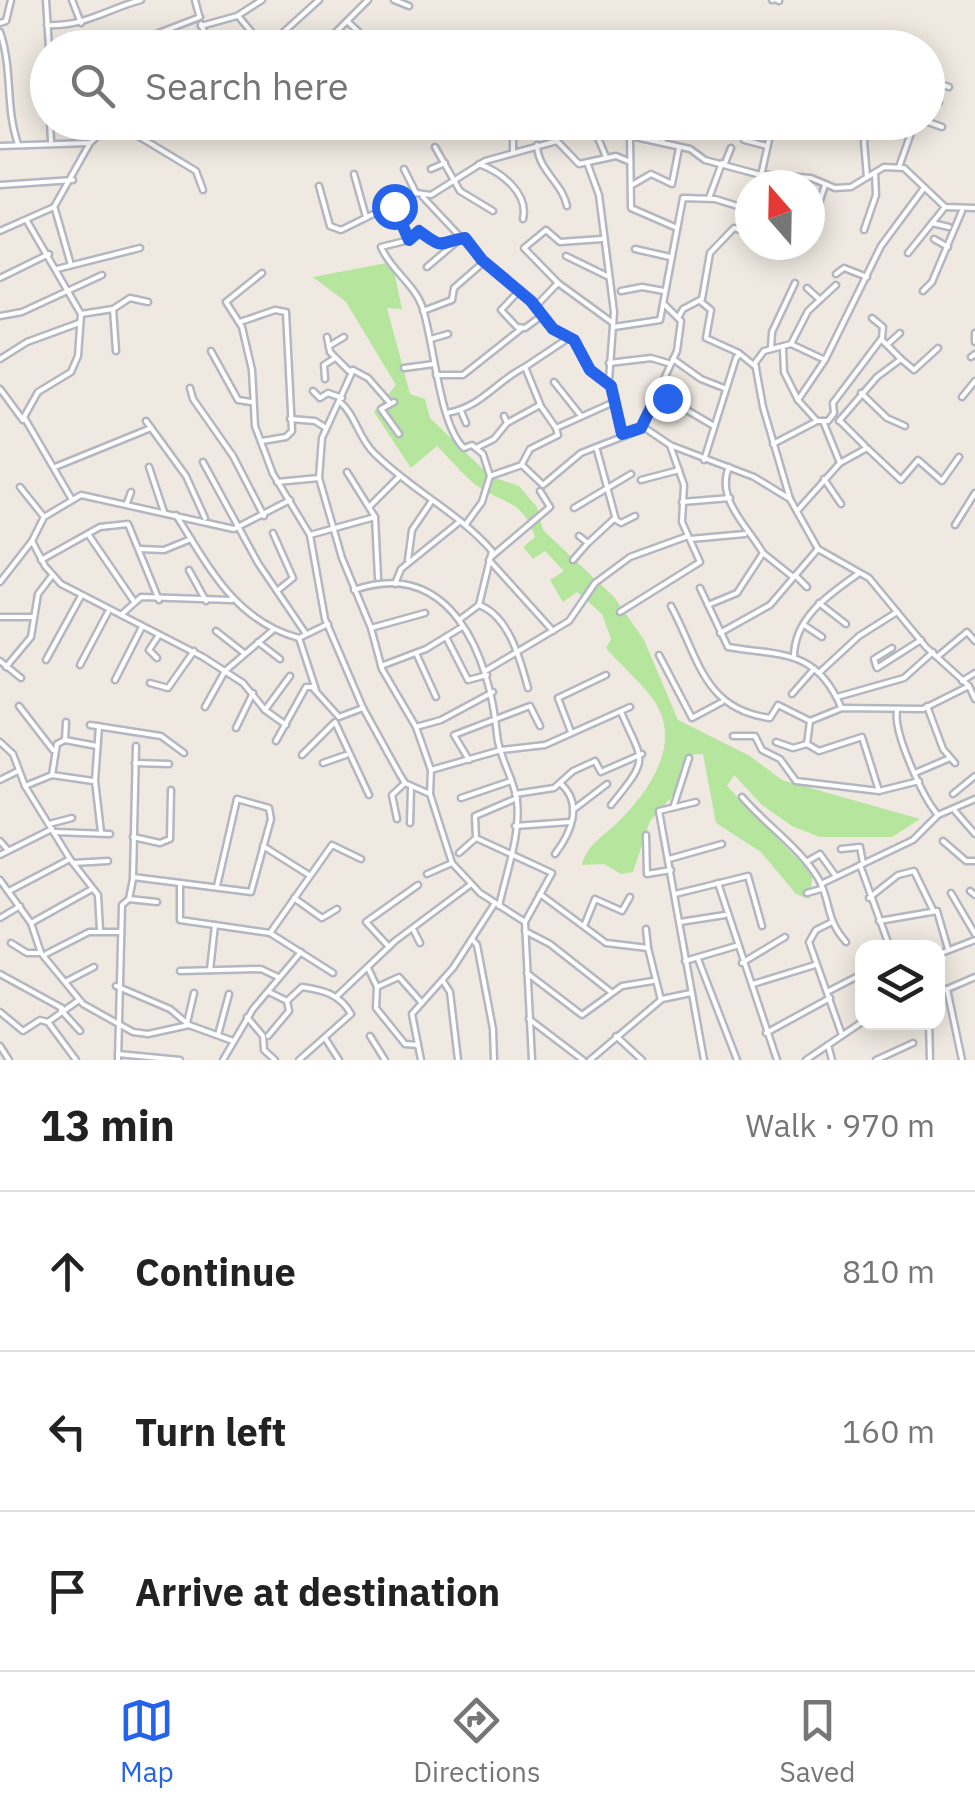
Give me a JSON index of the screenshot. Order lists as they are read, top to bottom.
{
  "north": "top",
  "page": {
    "search": "Search here",
    "heading": ["13 min", "Walk · 970 m"],
    "list": [
      ["Continue", "810 m"],
      ["Turn left", "160 m"],
      "Arrive at destination"
    ],
    "nav": ["Map", "Directions", "Saved"]
  }
}
